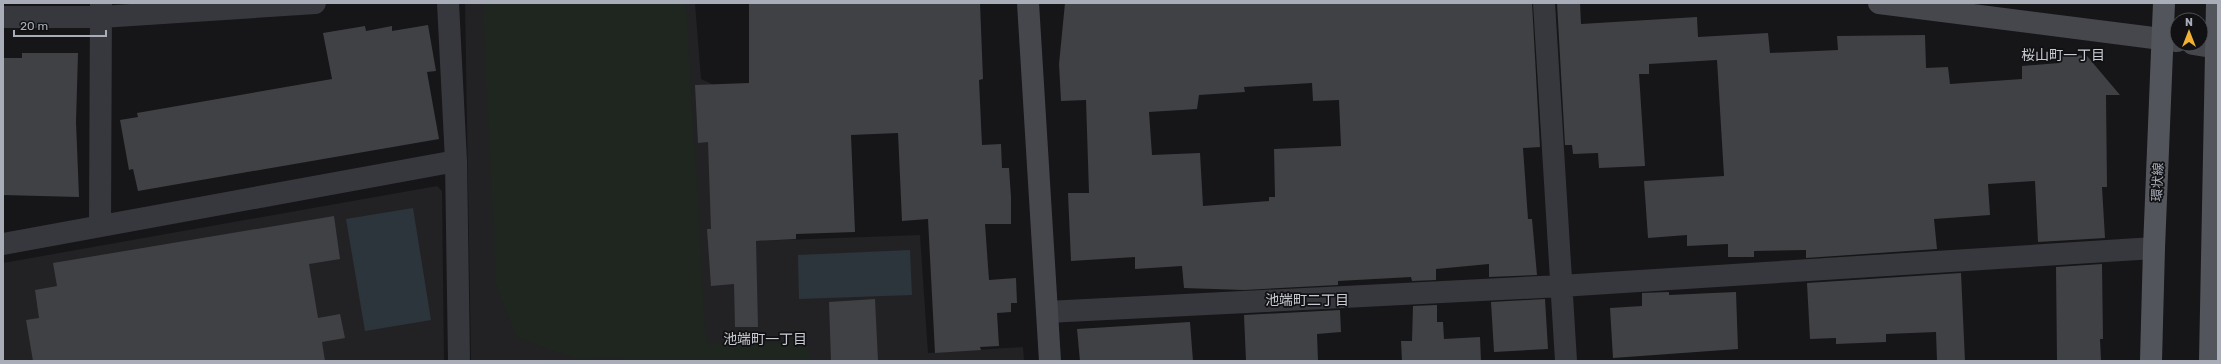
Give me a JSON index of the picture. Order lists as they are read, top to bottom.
{
  "streets": {
    "main road": ["環状線"]
  },
  "districts": ["桜山町一丁目", "池端町二丁目", "池端町一丁目"],
  "scale_bar": "20 m",
  "north": "top"
}
